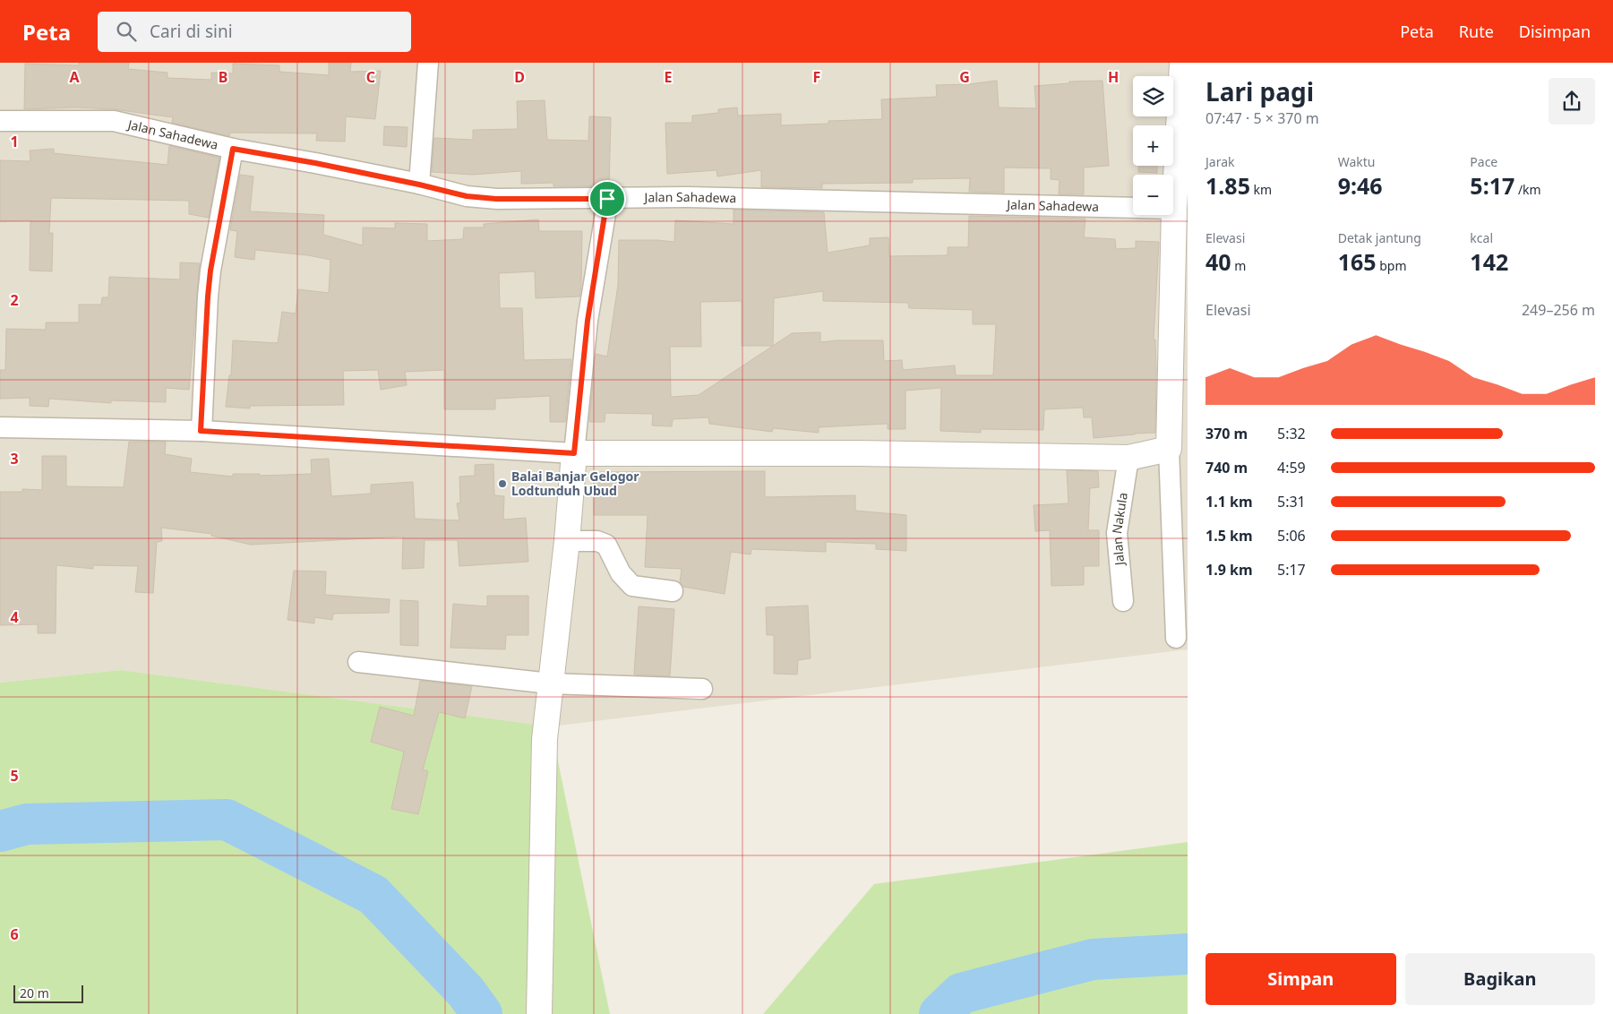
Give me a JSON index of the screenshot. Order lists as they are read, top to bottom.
{
  "streets": {
    "street": ["Jalan Sahadewa", "Jalan Nakula"]
  },
  "places": ["Balai Banjar Gelogor Lodtunduh Ubud"],
  "scale_bar": "20 m",
  "page": {
    "header": "Peta",
    "search": "Cari di sini",
    "nav": ["Peta", "Rute", "Disimpan"],
    "heading": ["Lari pagi", "07:47 · 5 × 370 m"],
    "map_buttons": ["+", "−"],
    "stats": [
      ["Jarak", "1.85 km"],
      ["Waktu", "9:46"],
      ["Pace", "5:17 /km"],
      ["Elevasi", "40 m"],
      ["Detak jantung", "165 bpm"],
      ["kcal", "142"]
    ],
    "chart": ["Elevasi", "249–256 m"],
    "list": [
      {
        "name": "370 m",
        "note": "5:32"
      },
      {
        "name": "740 m",
        "note": "4:59"
      },
      {
        "name": "1.1 km",
        "note": "5:31"
      },
      {
        "name": "1.5 km",
        "note": "5:06"
      },
      {
        "name": "1.9 km",
        "note": "5:17"
      }
    ],
    "buttons": ["Simpan", "Bagikan"],
    "scale": "20 m"
  },
  "grid": {
    "columns": [
      "A",
      "B",
      "C",
      "D",
      "E",
      "F",
      "G",
      "H"
    ],
    "rows": [
      "1",
      "2",
      "3",
      "4",
      "5",
      "6"
    ]
  }
}
